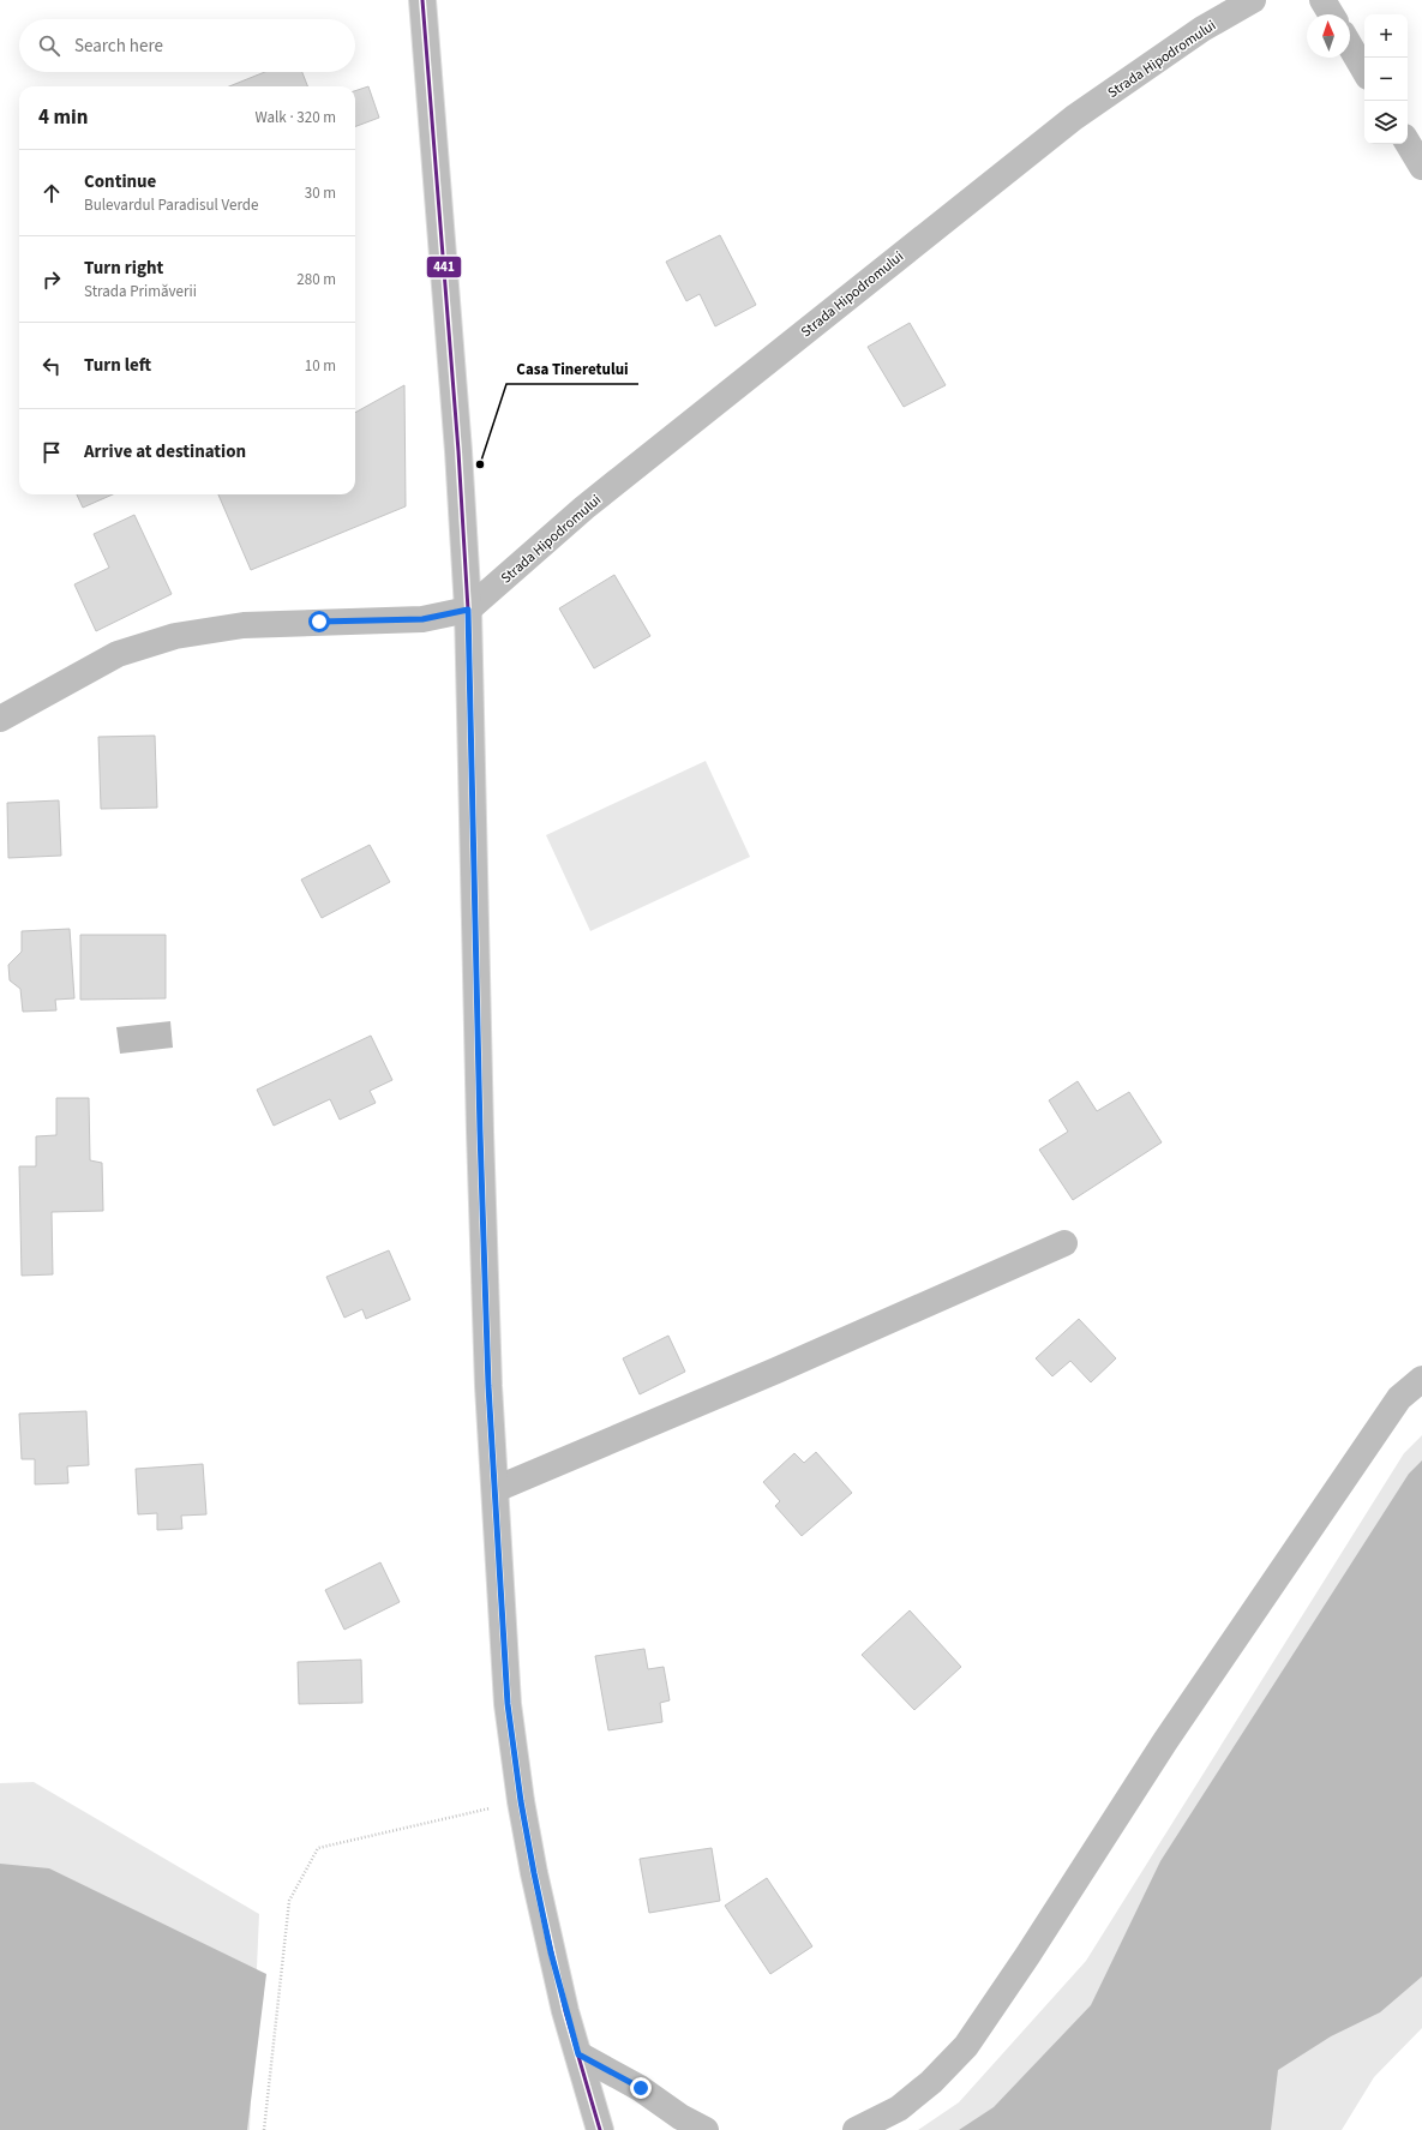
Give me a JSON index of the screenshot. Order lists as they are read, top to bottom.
{
  "streets": {
    "street": ["Strada Hipodromului"]
  },
  "places": ["Casa Tineretului"],
  "lines": ["transit line 441"],
  "north": "top",
  "page": {
    "map_buttons": ["+", "−"],
    "search": "Search here",
    "heading": ["4 min", "Walk · 320 m"],
    "list": [
      ["Continue", "Bulevardul Paradisul Verde", "30 m"],
      ["Turn right", "Strada Primăverii", "280 m"],
      ["Turn left", "10 m"],
      "Arrive at destination"
    ]
  }
}
